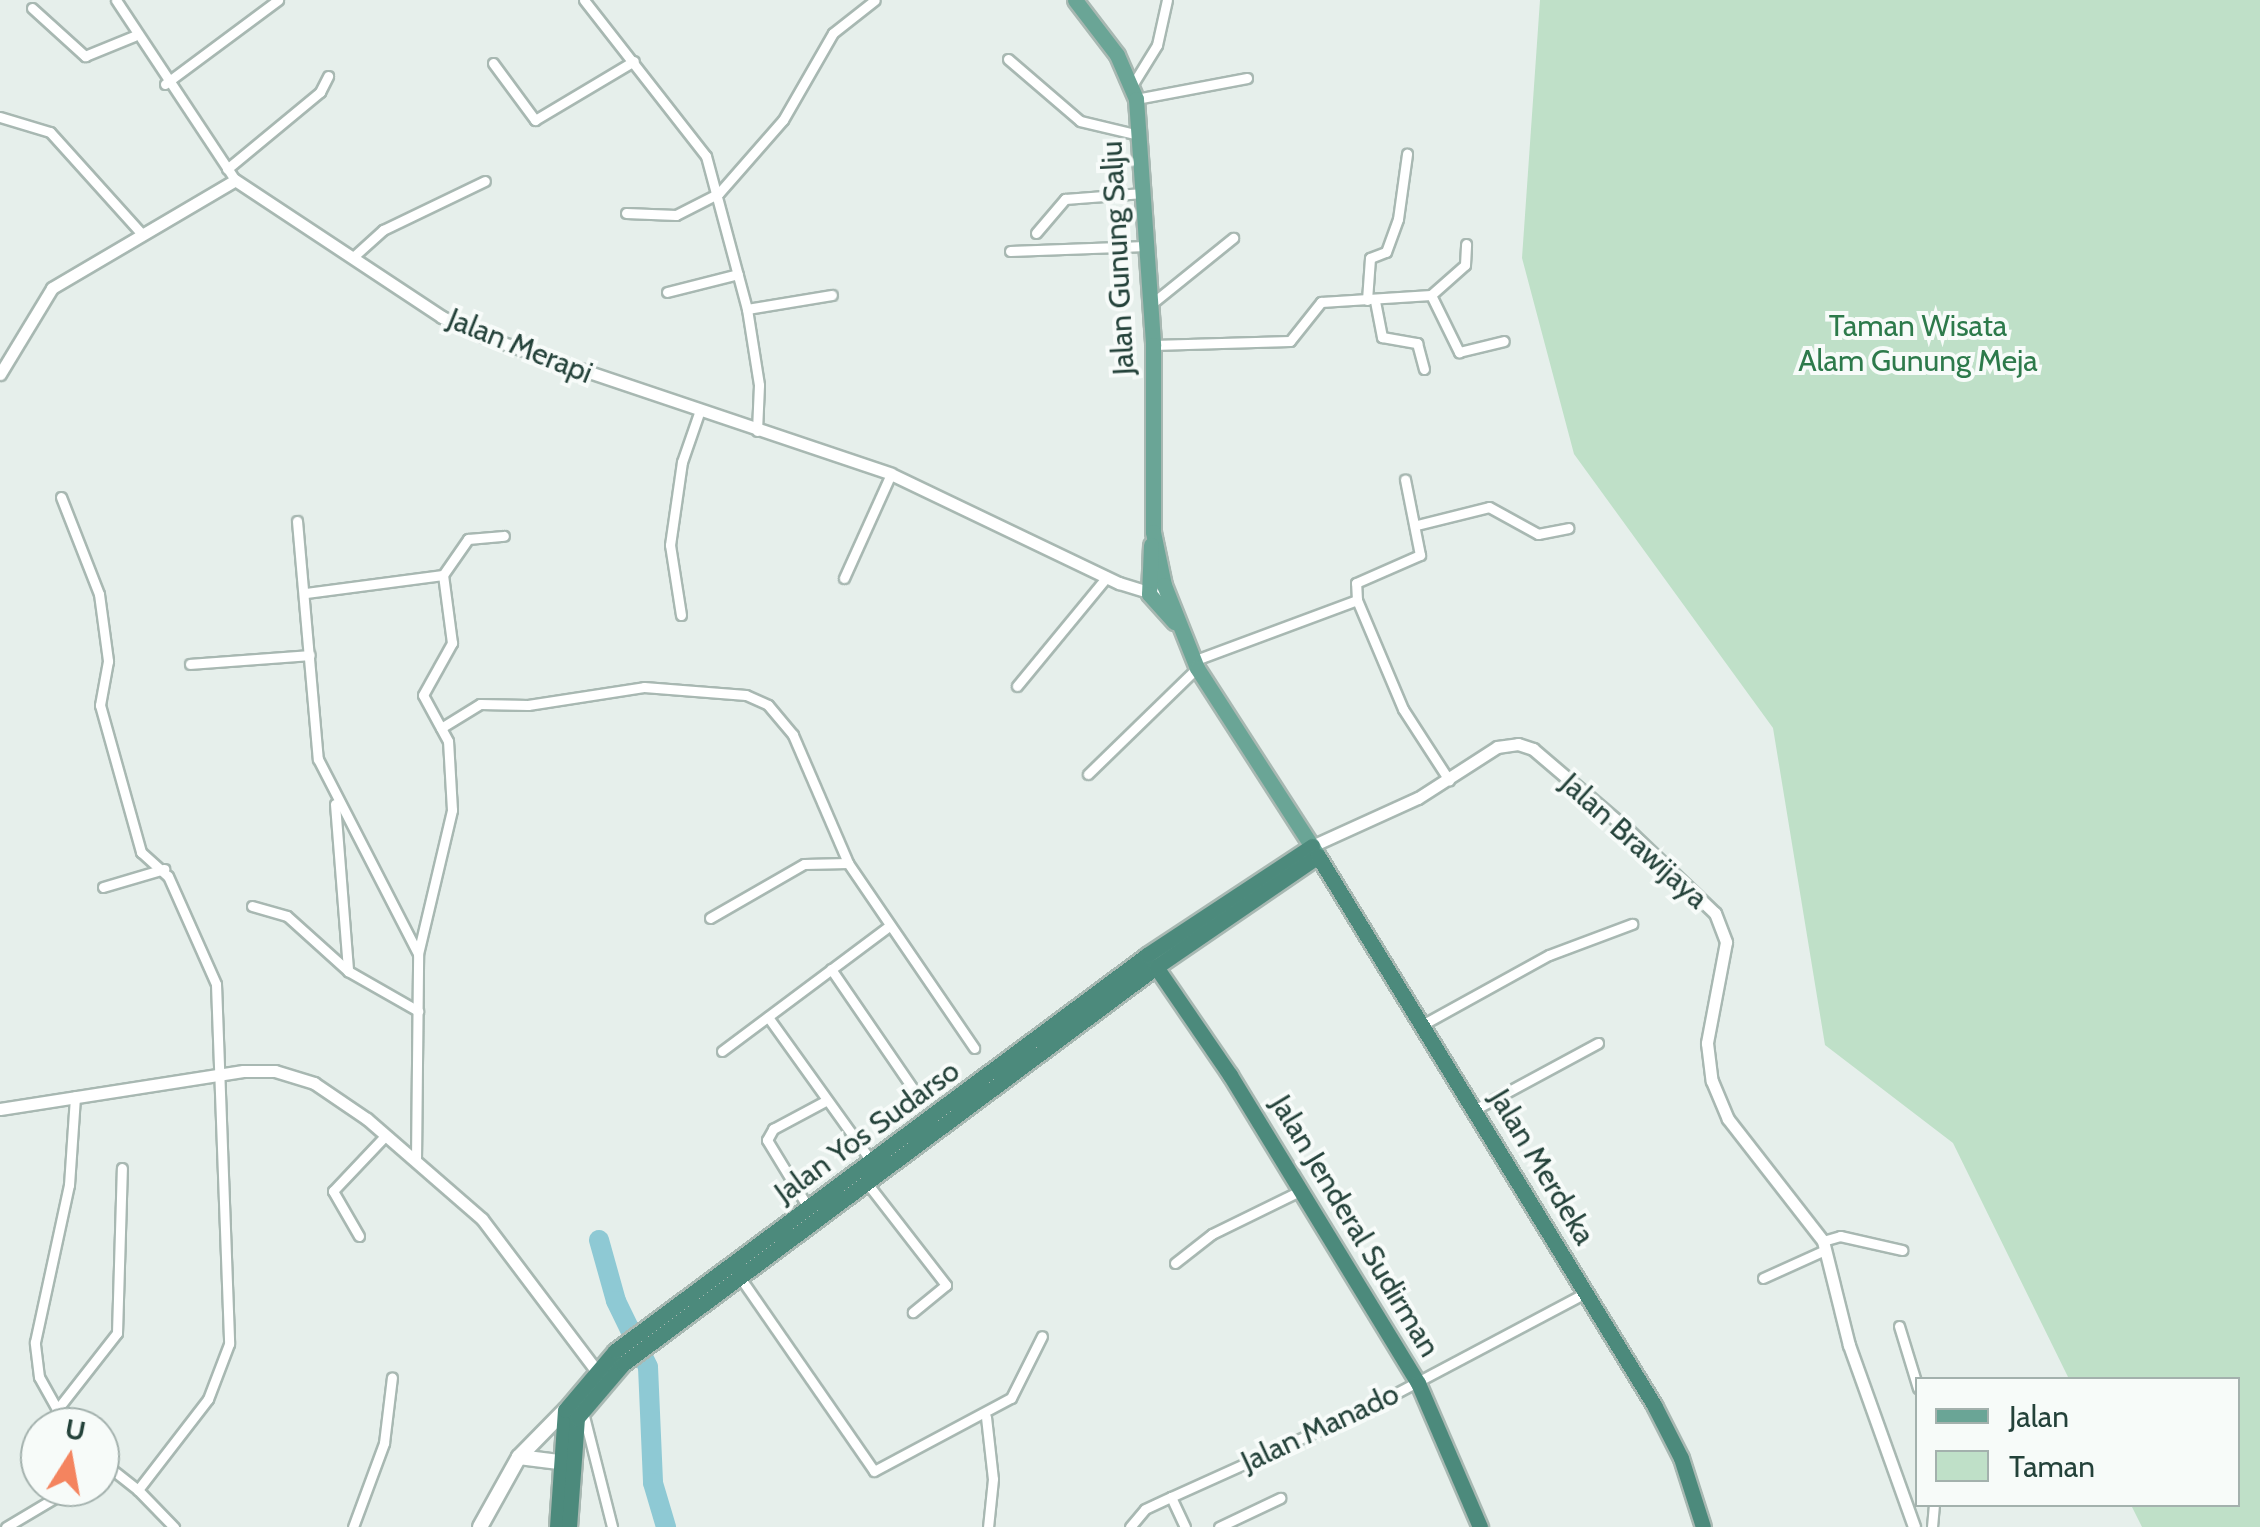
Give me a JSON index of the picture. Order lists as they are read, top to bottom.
{
  "streets": {
    "highway": ["Jalan Yos Sudarso", "Jalan Merdeka", "Jalan Jenderal Sudirman"],
    "main road": ["Jalan Gunung Salju"],
    "street": ["Jalan Merapi", "Jalan Brawijaya", "Jalan Manado"]
  },
  "crossings": [
    ["Jalan Gunung Salju", "Jalan Merapi"],
    ["Jalan Brawijaya", "Jalan Yos Sudarso"],
    ["Jalan Brawijaya", "Jalan Merdeka"],
    ["Jalan Yos Sudarso", "Jalan Merdeka"],
    ["Jalan Yos Sudarso", "Jalan Jenderal Sudirman"],
    ["Jalan Merdeka", "Jalan Manado"],
    ["Jalan Jenderal Sudirman", "Jalan Manado"]
  ],
  "parks": ["Taman Wisata Alam Gunung Meja"],
  "legend": ["Jalan", "Taman"],
  "north": "top"
}
